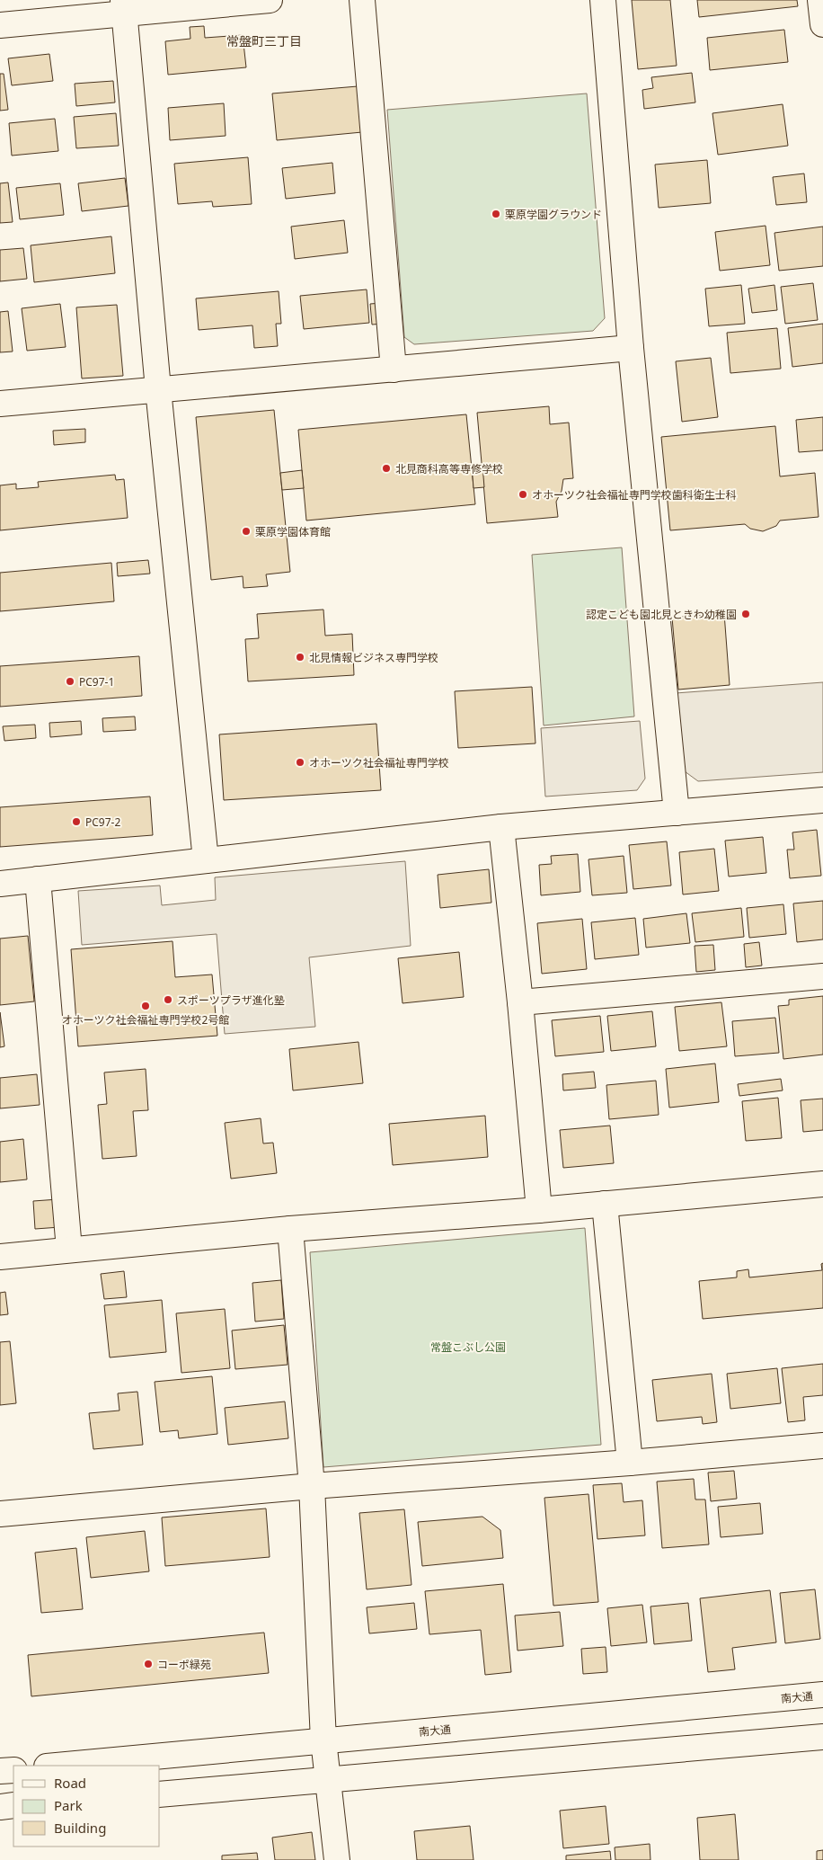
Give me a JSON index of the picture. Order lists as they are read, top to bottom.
{
  "streets": {
    "street": ["南大通"]
  },
  "districts": ["常盤町三丁目"],
  "parks": ["常盤こぶし公園"],
  "places": [
    "栗原学園グラウンド",
    "北見商科高等専修学校",
    "オホーツク社会福祉専門学校歯科衛生士科",
    "栗原学園体育館",
    "認定こども園北見ときわ幼稚園",
    "北見情報ビジネス専門学校",
    "PC97-1",
    "オホーツク社会福祉専門学校",
    "PC97-2",
    "スポーツプラザ進化塾",
    "オホーツク社会福祉専門学校2号館",
    "コーポ緑苑"
  ],
  "legend": ["Road", "Park", "Building"]
}
